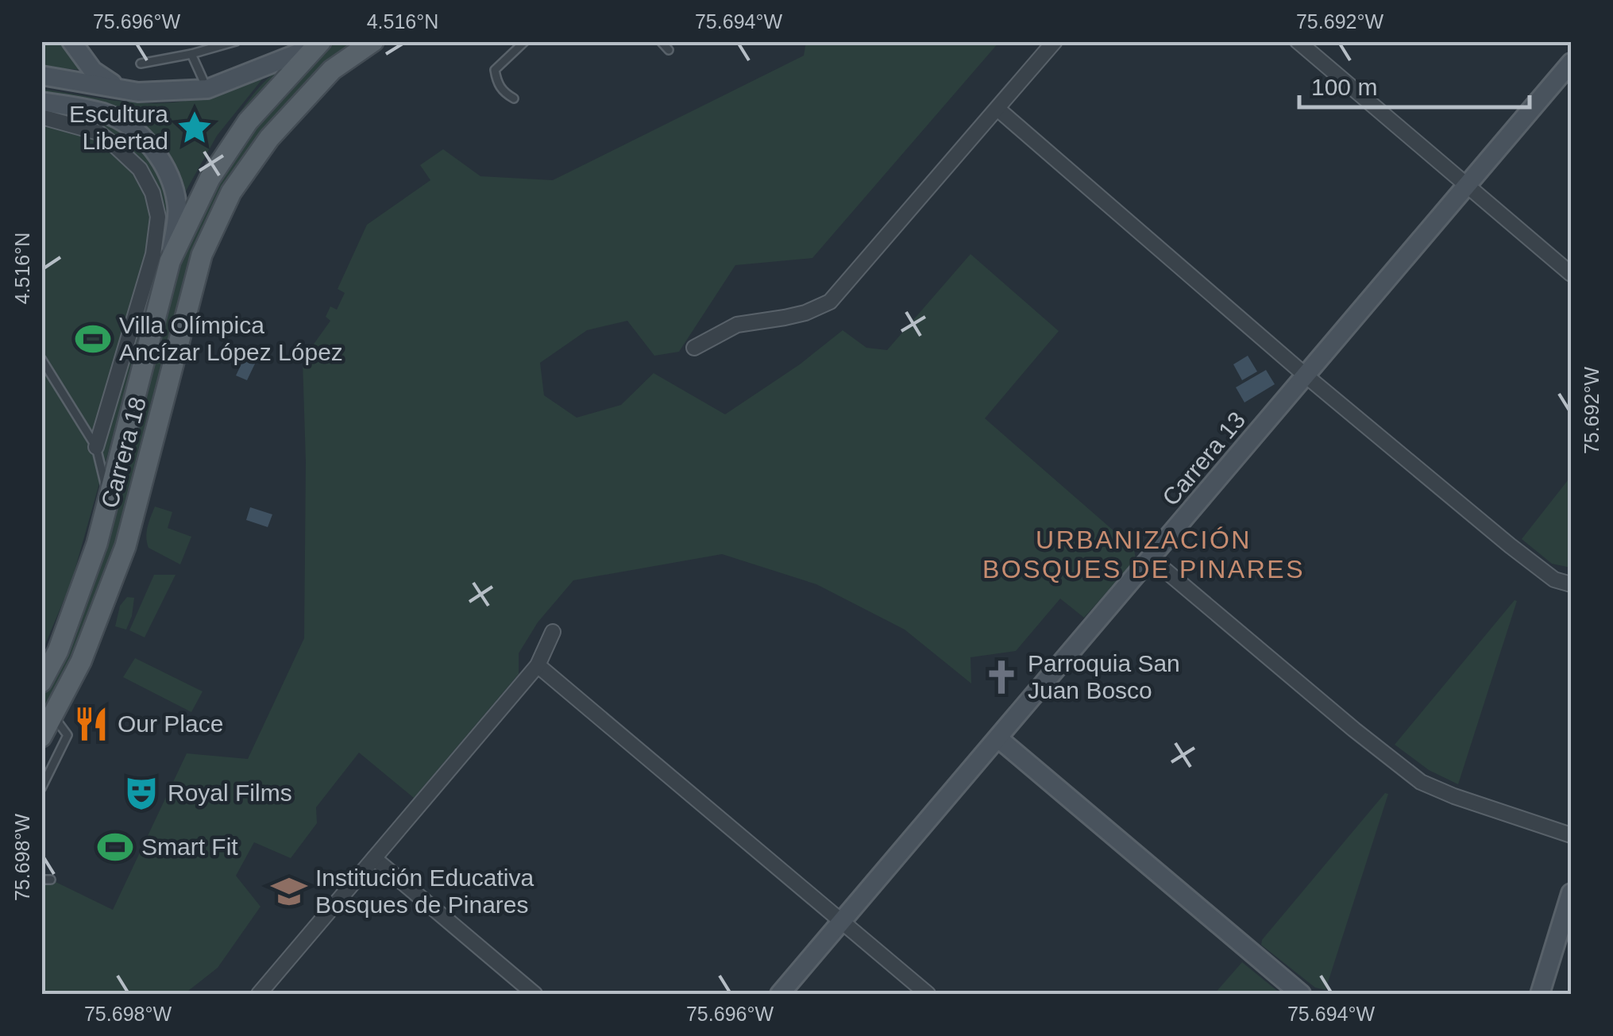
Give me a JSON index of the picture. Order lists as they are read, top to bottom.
{
  "streets": {
    "main road": ["Carrera 18"],
    "street": ["Carrera 13"]
  },
  "districts": ["URBANIZACIÓN BOSQUES DE PINARES"],
  "places": {
    "place": ["Escultura Libertad"],
    "sports": ["Villa Olímpica Ancízar López López", "Smart Fit"],
    "church": ["Parroquia San Juan Bosco"],
    "restaurant": ["Our Place"],
    "theatre": ["Royal Films"],
    "school or university": ["Institución Educativa Bosques de Pinares"]
  },
  "scale_bar": "100 m",
  "coordinates": [
    "75.696°W",
    "4.516°N",
    "75.694°W",
    "75.692°W",
    "75.698°W"
  ]
}
